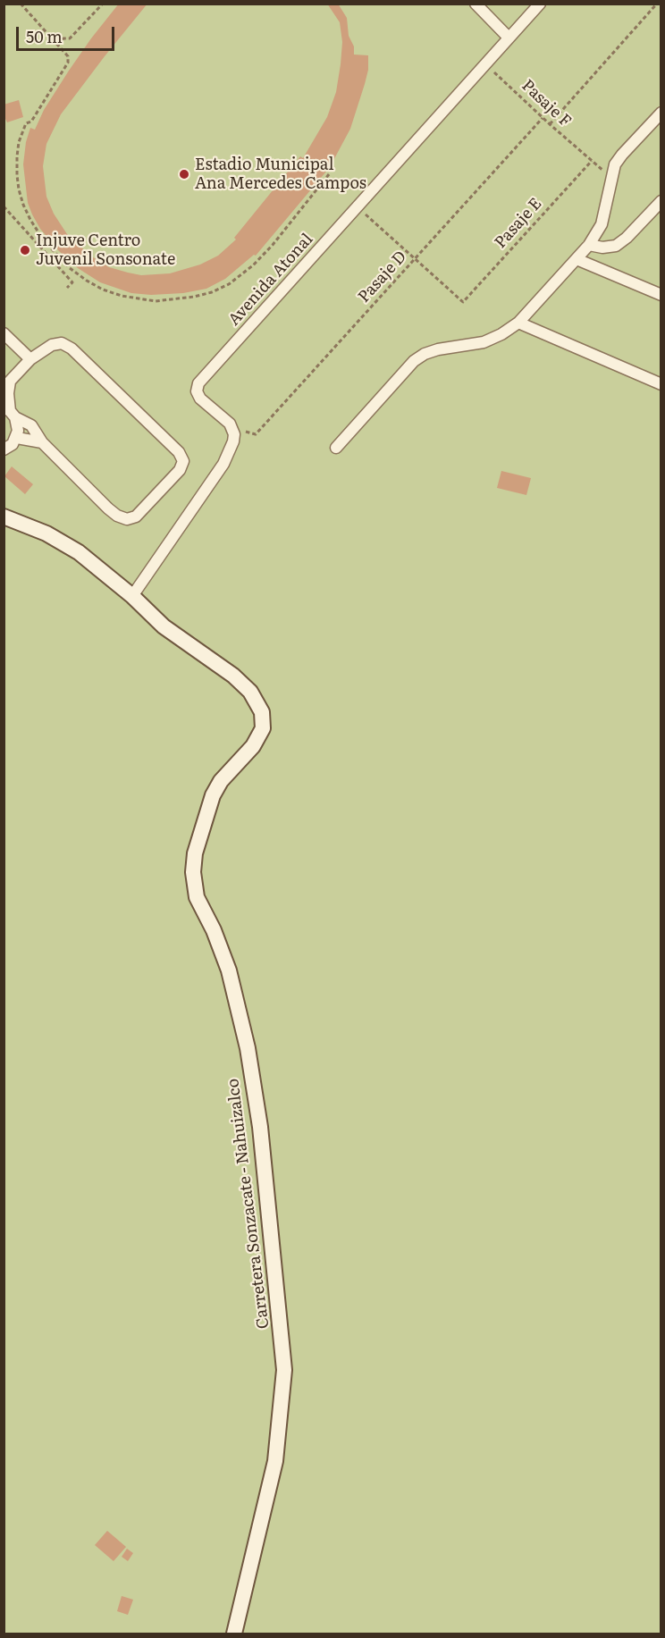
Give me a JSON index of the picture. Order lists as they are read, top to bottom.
{
  "streets": {
    "street": ["Avenida Atonal", "Carretera Sonzacate - Nahuizalco"],
    "path": ["Pasaje F", "Pasaje E", "Pasaje D"]
  },
  "crossings": [
    ["Pasaje F", "Pasaje E"],
    ["Pasaje F", "Pasaje D"],
    ["Pasaje F", "Avenida Atonal"],
    ["Pasaje E", "Pasaje D"],
    ["Pasaje D", "Avenida Atonal"]
  ],
  "places": ["Estadio Municipal Ana Mercedes Campos", "Injuve Centro Juvenil Sonsonate"],
  "scale_bar": "50 m"
}
